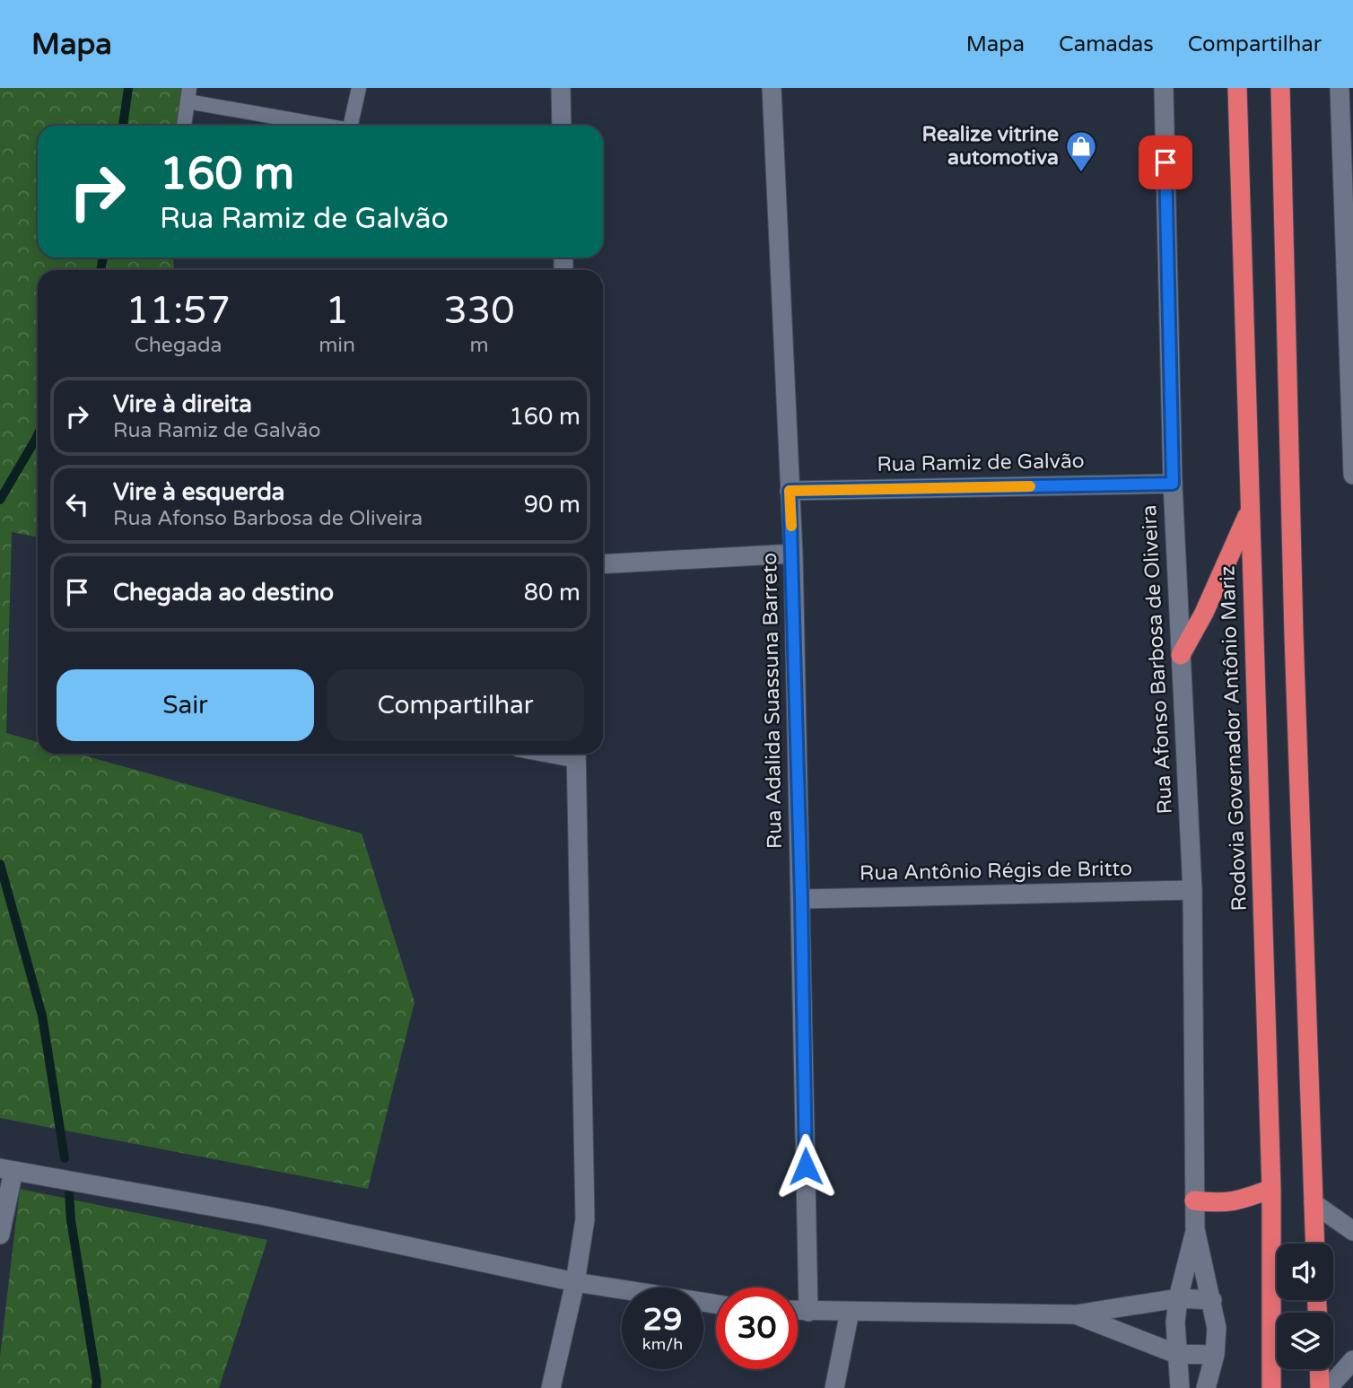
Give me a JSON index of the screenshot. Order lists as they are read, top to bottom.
{
  "streets": {
    "highway": ["Rodovia Governador Antônio Mariz"],
    "street": [
      "Rua Ramiz de Galvão",
      "Rua Afonso Barbosa de Oliveira",
      "Rua Adalida Suassuna Barreto",
      "Rua Antônio Régis de Britto"
    ]
  },
  "crossings": [
    ["Rua Ramiz de Galvão", "Rua Afonso Barbosa de Oliveira"],
    ["Rua Ramiz de Galvão", "Rua Adalida Suassuna Barreto"],
    ["Rua Afonso Barbosa de Oliveira", "Rua Antônio Régis de Britto"],
    ["Rua Adalida Suassuna Barreto", "Rua Antônio Régis de Britto"]
  ],
  "places": {
    "shop": ["Realize vitrine automotiva"]
  },
  "page": {
    "header": "Mapa",
    "nav": ["Mapa", "Camadas", "Compartilhar"],
    "turn": ["160 m", "Rua Ramiz de Galvão"],
    "eta": [
      "11:57",
      "Chegada",
      "1",
      "min",
      "330",
      "m"
    ],
    "list": [
      {
        "name": "Vire à direita",
        "note": "Rua Ramiz de Galvão",
        "value": "160 m"
      },
      {
        "name": "Vire à esquerda",
        "note": "Rua Afonso Barbosa de Oliveira",
        "value": "90 m"
      },
      {
        "name": "Chegada ao destino",
        "value": "80 m"
      }
    ],
    "buttons": ["Sair", "Compartilhar"],
    "speed": "29 km/h",
    "limit": "30"
  }
}
